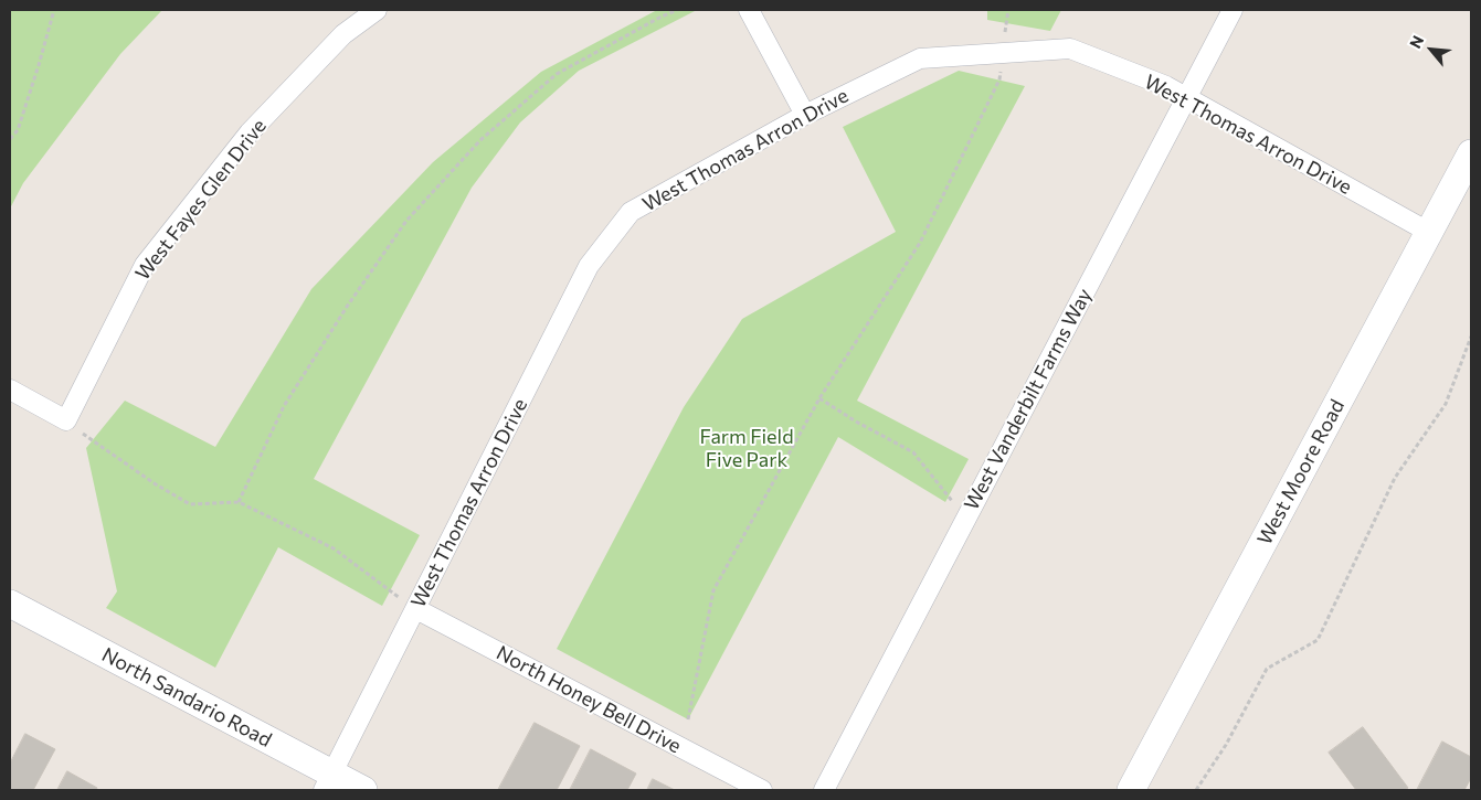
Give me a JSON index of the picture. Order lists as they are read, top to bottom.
{
  "streets": {
    "street": [
      "West Thomas Arron Drive",
      "West Fayes Glen Drive",
      "West Vanderbilt Farms Way",
      "West Moore Road",
      "North Sandario Road",
      "North Honey Bell Drive"
    ]
  },
  "crossings": [
    ["West Thomas Arron Drive", "West Vanderbilt Farms Way"],
    ["West Thomas Arron Drive", "West Moore Road"],
    ["West Thomas Arron Drive", "North Sandario Road"],
    ["West Thomas Arron Drive", "North Honey Bell Drive"]
  ],
  "parks": ["Farm Field Five Park"],
  "north": "top left"
}
